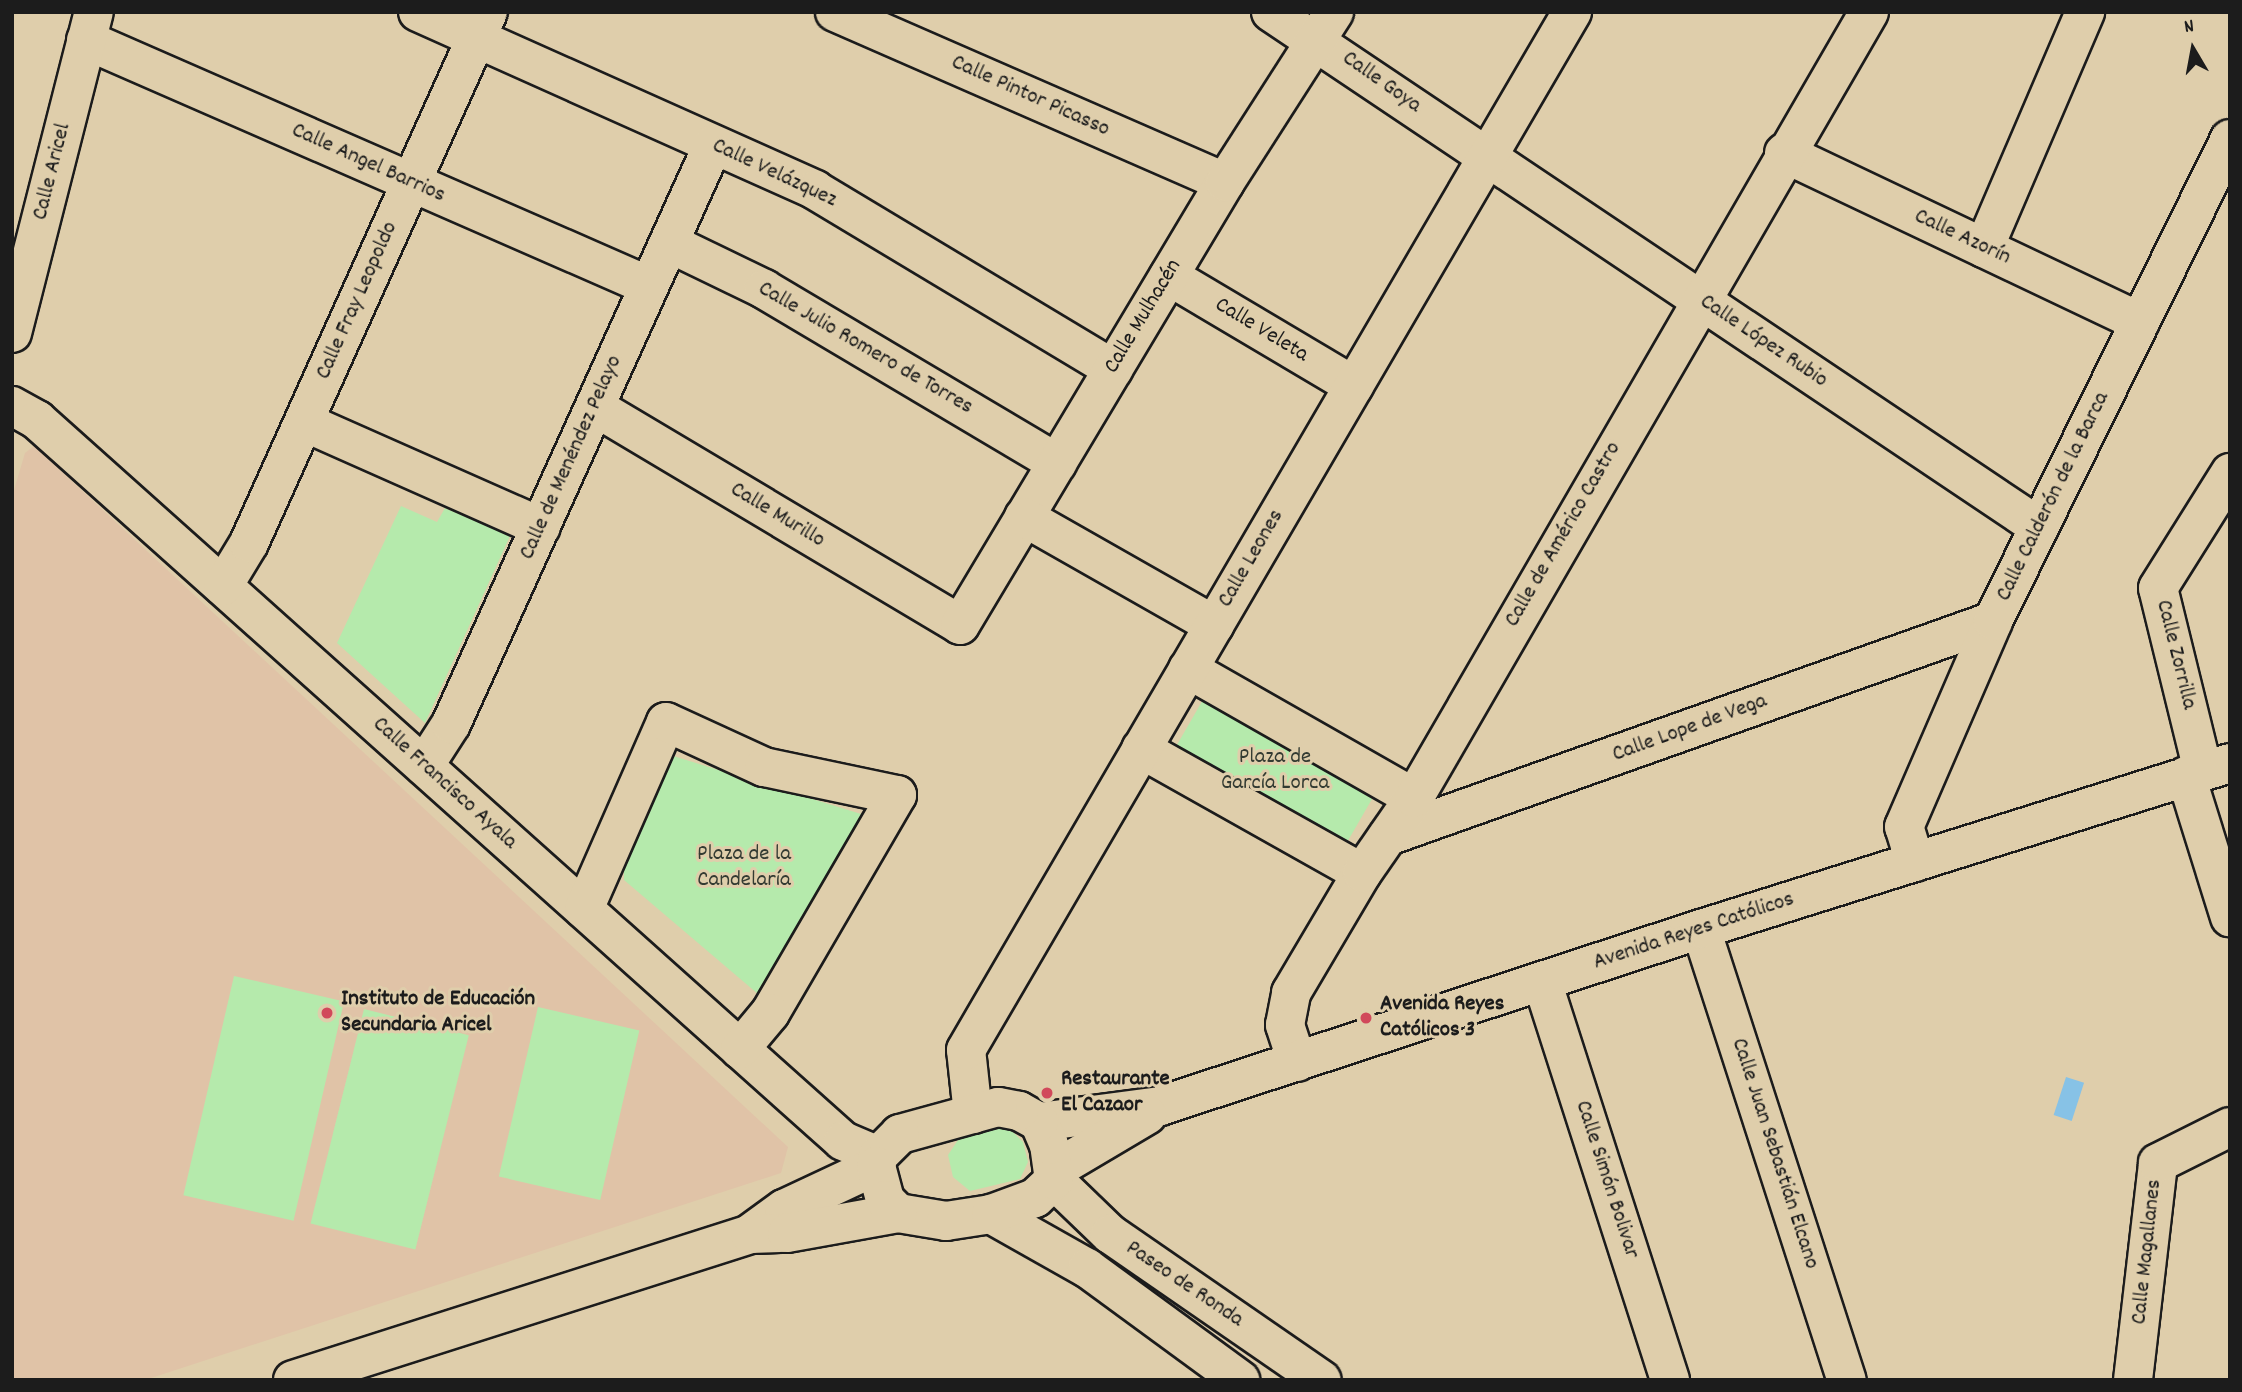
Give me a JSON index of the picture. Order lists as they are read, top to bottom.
{
  "streets": {
    "street": [
      "Calle Goya",
      "Calle Pintor Picasso",
      "Calle Angel Barrios",
      "Calle Aricel",
      "Calle Velázquez",
      "Calle Azorín",
      "Calle Fray Leopoldo",
      "Calle Mulhacén",
      "Calle Veleta",
      "Calle López Rubio",
      "Calle Julio Romero de Torres",
      "Calle de Menéndez Pelayo",
      "Calle Calderón de la Barca",
      "Calle Murillo",
      "Calle de Américo Castro",
      "Calle Leones",
      "Calle Zorrilla",
      "Calle Lope de Vega",
      "Calle Francisco Ayala",
      "Avenida Reyes Católicos",
      "Calle Juan Sebastián Elcano",
      "Calle Simón Bolivar",
      "Calle Magallanes",
      "Paseo de Ronda"
    ]
  },
  "crossings": [
    ["Calle Goya", "Calle Mulhacén"],
    ["Calle Goya", "Calle López Rubio"],
    ["Calle Goya", "Calle Leones"],
    ["Calle Pintor Picasso", "Calle Mulhacén"],
    ["Calle Angel Barrios", "Calle Aricel"],
    ["Calle Angel Barrios", "Calle Fray Leopoldo"],
    ["Calle Angel Barrios", "Calle de Menéndez Pelayo"],
    ["Calle Velázquez", "Calle Fray Leopoldo"],
    ["Calle Velázquez", "Calle Mulhacén"],
    ["Calle Velázquez", "Calle de Menéndez Pelayo"],
    ["Calle Azorín", "Calle Calderón de la Barca"],
    ["Calle Azorín", "Calle de Américo Castro"],
    ["Calle Fray Leopoldo", "Calle Francisco Ayala"],
    ["Calle Mulhacén", "Calle Veleta"],
    ["Calle Mulhacén", "Calle Julio Romero de Torres"],
    ["Calle Mulhacén", "Calle Murillo"],
    ["Calle Veleta", "Calle Leones"],
    ["Calle López Rubio", "Calle Calderón de la Barca"],
    ["Calle López Rubio", "Calle de Américo Castro"],
    ["Calle López Rubio", "Calle Leones"],
    ["Calle Julio Romero de Torres", "Calle de Menéndez Pelayo"],
    ["Calle de Menéndez Pelayo", "Calle Murillo"],
    ["Calle de Menéndez Pelayo", "Calle Francisco Ayala"],
    ["Calle Calderón de la Barca", "Calle Lope de Vega"],
    ["Calle Calderón de la Barca", "Avenida Reyes Católicos"],
    ["Calle de Américo Castro", "Calle Lope de Vega"],
    ["Calle de Américo Castro", "Avenida Reyes Católicos"],
    ["Calle Leones", "Calle Francisco Ayala"],
    ["Calle Leones", "Avenida Reyes Católicos"],
    ["Calle Leones", "Paseo de Ronda"],
    ["Calle Zorrilla", "Avenida Reyes Católicos"],
    ["Calle Francisco Ayala", "Avenida Reyes Católicos"],
    ["Calle Francisco Ayala", "Paseo de Ronda"],
    ["Avenida Reyes Católicos", "Calle Juan Sebastián Elcano"],
    ["Avenida Reyes Católicos", "Calle Simón Bolivar"],
    ["Avenida Reyes Católicos", "Paseo de Ronda"]
  ],
  "parks": ["Plaza de García Lorca", "Plaza de la Candelaría"],
  "places": ["Instituto de Educación Secundaria Aricel", "Avenida Reyes Católicos 3", "Restaurante El Cazaor"],
  "north": "top"
}
